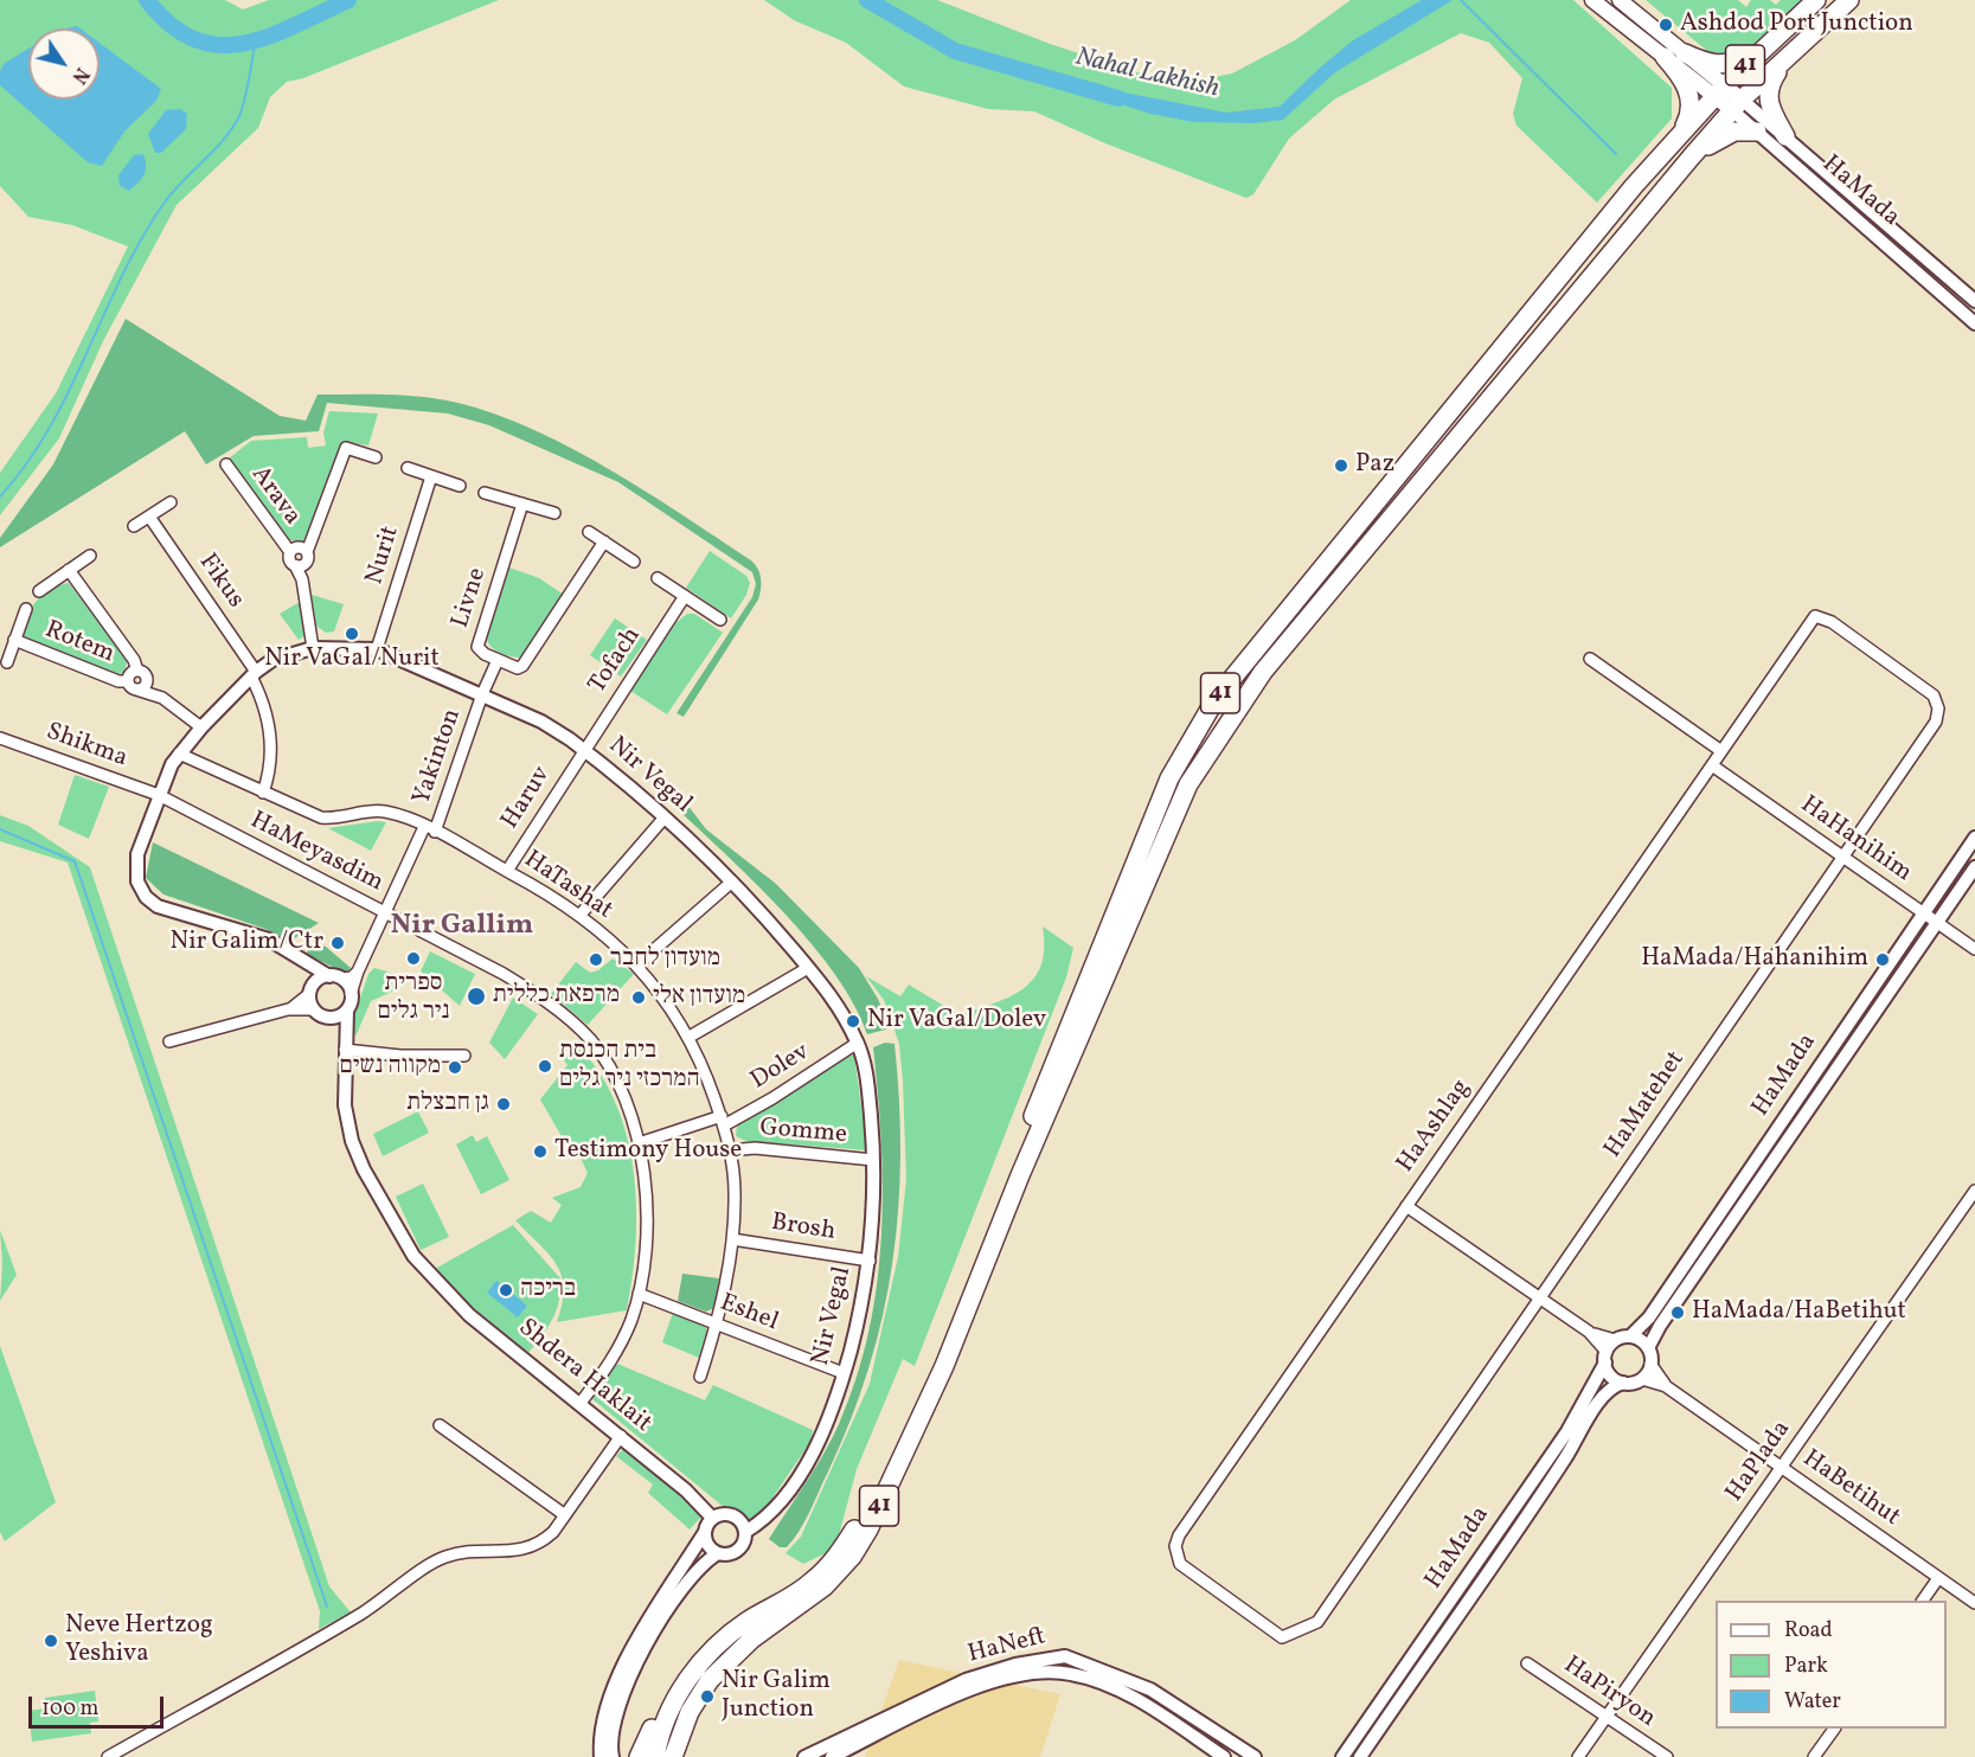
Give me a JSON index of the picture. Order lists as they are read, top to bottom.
{
  "streets": {
    "highway": ["41"],
    "main road": ["HaMada"],
    "street": [
      "Arava",
      "Nurit",
      "Fikus",
      "Livne",
      "Rotem",
      "Tofach",
      "Shikma",
      "Yakinton",
      "Nir Vegal",
      "Haruv",
      "HaHanihim",
      "HaMeyasdim",
      "HaTashat",
      "Dolev",
      "HaMatehet",
      "HaAshlag",
      "Gomme",
      "Brosh",
      "Eshel",
      "Shdera Haklait",
      "HaPlada",
      "HaBetihut",
      "HaNeft",
      "HaPiryon"
    ]
  },
  "crossings": [
    ["41", "HaMada"],
    ["HaMada", "HaHanihim"],
    ["HaMada", "HaBetihut"],
    ["Arava", "Nir Vegal"],
    ["Nurit", "Nir Vegal"],
    ["Fikus", "Nir Vegal"],
    ["Fikus", "HaTashat"],
    ["Livne", "Yakinton"],
    ["Livne", "Nir Vegal"],
    ["Rotem", "Nir Vegal"],
    ["Tofach", "Nir Vegal"],
    ["Tofach", "Haruv"],
    ["Shikma", "Nir Vegal"],
    ["Shikma", "HaMeyasdim"],
    ["Yakinton", "Nir Vegal"],
    ["Yakinton", "HaMeyasdim"],
    ["Yakinton", "HaTashat"],
    ["Yakinton", "Shdera Haklait"],
    ["Nir Vegal", "Haruv"],
    ["Nir Vegal", "HaMeyasdim"],
    ["Nir Vegal", "HaTashat"],
    ["Nir Vegal", "Dolev"],
    ["Nir Vegal", "Gomme"],
    ["Nir Vegal", "Brosh"],
    ["Nir Vegal", "Eshel"],
    ["Nir Vegal", "Shdera Haklait"],
    ["Haruv", "HaTashat"],
    ["HaHanihim", "HaMatehet"],
    ["HaHanihim", "HaAshlag"],
    ["HaMeyasdim", "Dolev"],
    ["HaMeyasdim", "Eshel"],
    ["HaMeyasdim", "Shdera Haklait"],
    ["HaTashat", "Dolev"],
    ["HaTashat", "Gomme"],
    ["HaTashat", "Brosh"],
    ["HaTashat", "Eshel"],
    ["HaMatehet", "HaAshlag"],
    ["HaPlada", "HaBetihut"],
    ["HaPlada", "HaPiryon"]
  ],
  "districts": ["Nir Gallim"],
  "water": ["Nahal Lakhish"],
  "places": [
    "Ashdod Port Junction",
    "Paz",
    "Nir VaGal/Nurit",
    "Nir Galim/Ctr",
    "ספרית ניר גלים",
    "מועדון לחבר",
    "HaMada/Hahanihim",
    "מרפאת כללית",
    "מועדון אלי",
    "Nir VaGal/Dolev",
    "בית הכנסת המרכזי ניר גלים",
    "מקווה נשים",
    "גן חבצלת",
    "Testimony House",
    "בריכה",
    "HaMada/HaBetihut",
    "Neve Hertzog Yeshiva",
    "Nir Galim Junction"
  ],
  "legend": ["Road", "Park", "Water"],
  "scale_bar": "100 m",
  "north": "bottom right"
}
